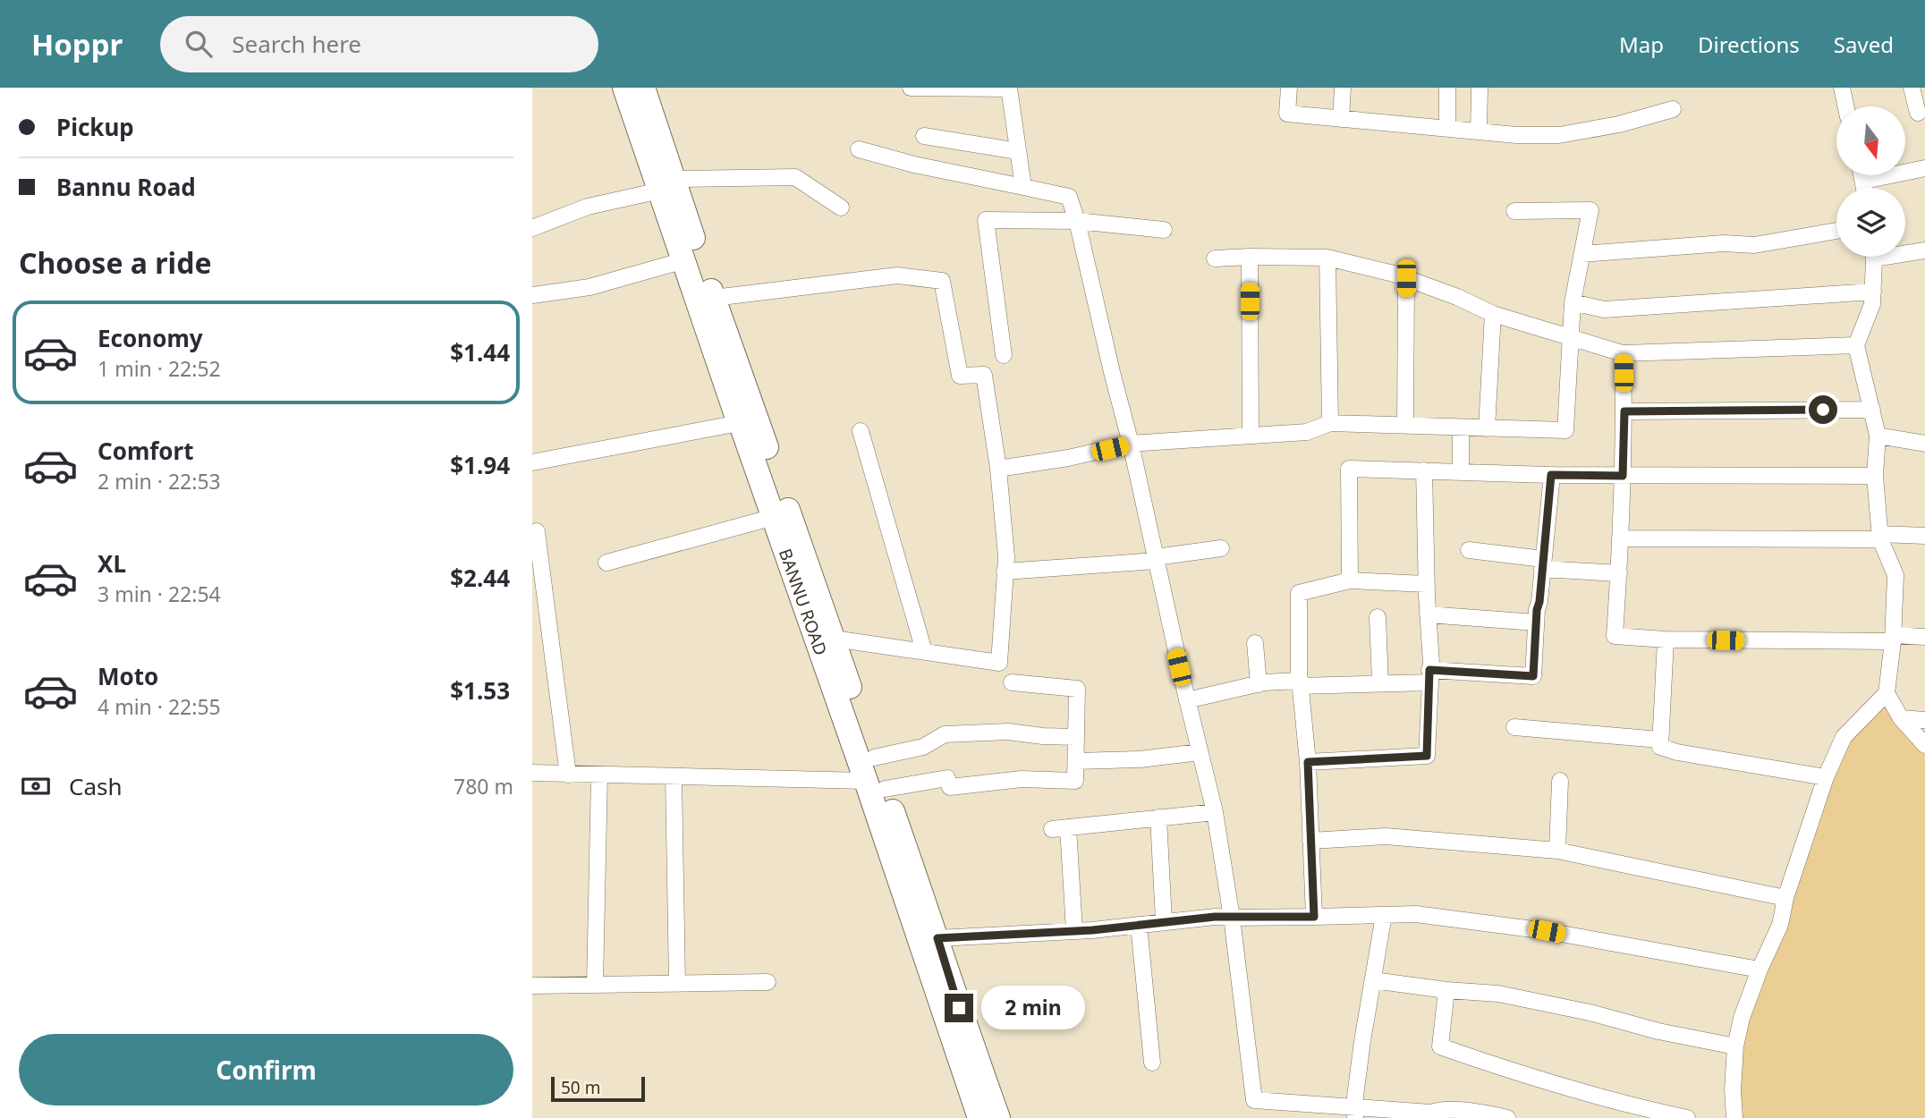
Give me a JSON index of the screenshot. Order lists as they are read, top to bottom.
{
  "streets": {
    "highway": ["BANNU ROAD"]
  },
  "scale_bar": "50 m",
  "north": "bottom",
  "page": {
    "header": "Hoppr",
    "search": "Search here",
    "nav": ["Map", "Directions", "Saved"],
    "banner": ["Pickup", "Bannu Road"],
    "heading": "Choose a ride",
    "list": [
      {
        "name": "Economy",
        "note": "1 min · 22:52",
        "value": "$1.44"
      },
      {
        "name": "Comfort",
        "note": "2 min · 22:53",
        "value": "$1.94"
      },
      {
        "name": "XL",
        "note": "3 min · 22:54",
        "value": "$2.44"
      },
      {
        "name": "Moto",
        "note": "4 min · 22:55",
        "value": "$1.53"
      }
    ],
    "pay": ["Cash", "780 m"],
    "bubble": "2 min",
    "buttons": "Confirm",
    "scale": "50 m"
  }
}
